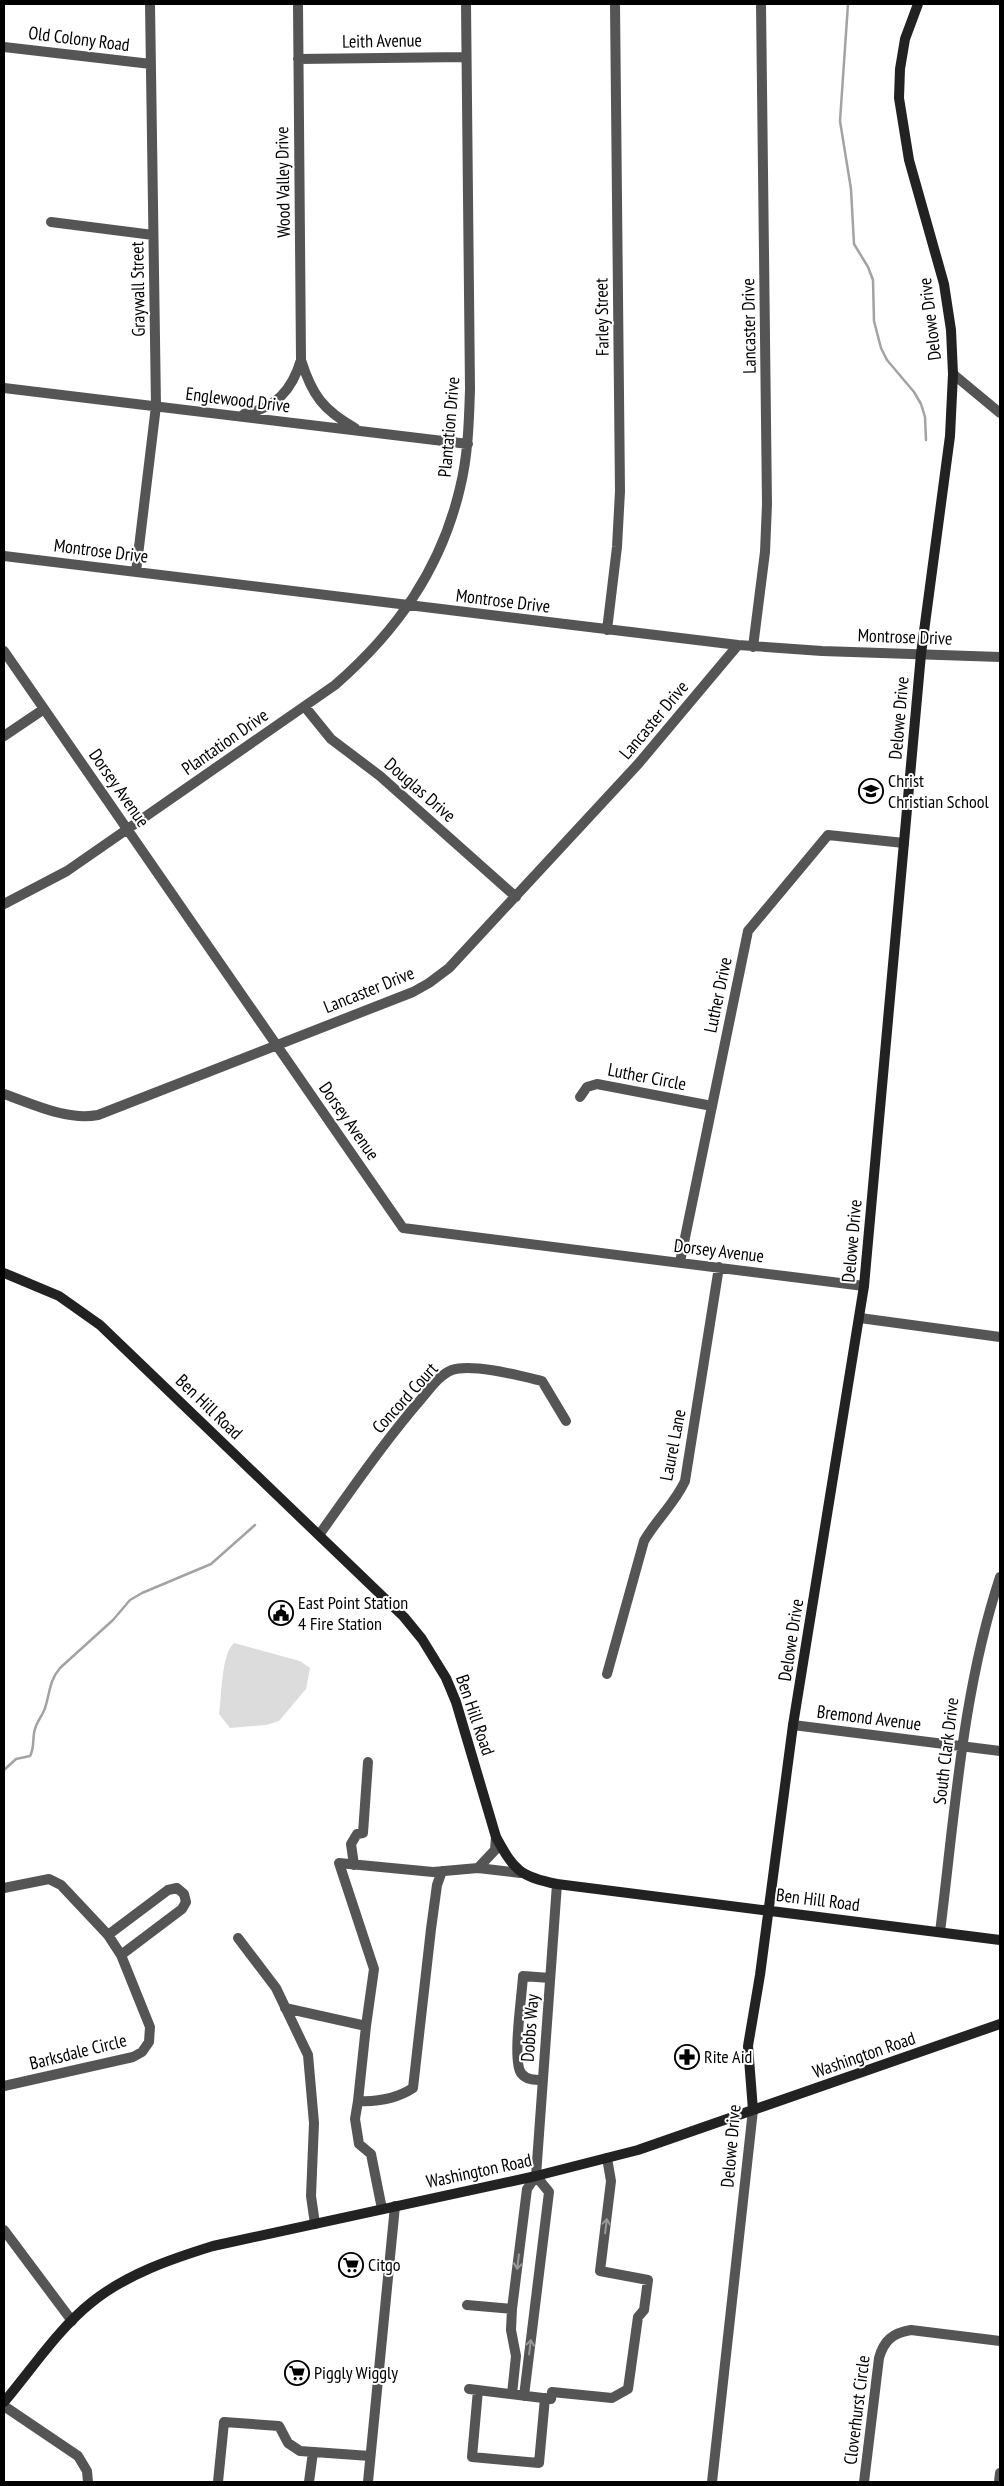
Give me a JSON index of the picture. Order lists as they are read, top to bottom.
{
  "streets": {
    "street": [
      "Old Colony Road",
      "Leith Avenue",
      "Wood Valley Drive",
      "Graywall Street",
      "Farley Street",
      "Delowe Drive",
      "Lancaster Drive",
      "Englewood Drive",
      "Plantation Drive",
      "Montrose Drive",
      "Dorsey Avenue",
      "Douglas Drive",
      "Luther Drive",
      "Luther Circle",
      "Concord Court",
      "Ben Hill Road",
      "Laurel Lane",
      "Bremond Avenue",
      "South Clark Drive",
      "Dobbs Way",
      "Barksdale Circle",
      "Washington Road",
      "Cloverhurst Circle"
    ]
  },
  "crossings": [
    ["Old Colony Road", "Graywall Street"],
    ["Leith Avenue", "Wood Valley Drive"],
    ["Leith Avenue", "Plantation Drive"],
    ["Wood Valley Drive", "Englewood Drive"],
    ["Graywall Street", "Englewood Drive"],
    ["Graywall Street", "Montrose Drive"],
    ["Farley Street", "Montrose Drive"],
    ["Delowe Drive", "Montrose Drive"],
    ["Delowe Drive", "Dorsey Avenue"],
    ["Delowe Drive", "Luther Drive"],
    ["Delowe Drive", "Ben Hill Road"],
    ["Delowe Drive", "Bremond Avenue"],
    ["Delowe Drive", "Washington Road"],
    ["Lancaster Drive", "Montrose Drive"],
    ["Lancaster Drive", "Dorsey Avenue"],
    ["Lancaster Drive", "Douglas Drive"],
    ["Englewood Drive", "Plantation Drive"],
    ["Plantation Drive", "Montrose Drive"],
    ["Plantation Drive", "Dorsey Avenue"],
    ["Plantation Drive", "Douglas Drive"],
    ["Dorsey Avenue", "Luther Drive"],
    ["Dorsey Avenue", "Laurel Lane"],
    ["Luther Drive", "Luther Circle"],
    ["Concord Court", "Ben Hill Road"],
    ["Ben Hill Road", "South Clark Drive"],
    ["Ben Hill Road", "Dobbs Way"],
    ["Bremond Avenue", "South Clark Drive"],
    ["Dobbs Way", "Washington Road"]
  ],
  "places": {
    "school or university": ["Christ Christian School"],
    "public building": ["East Point Station 4 Fire Station"],
    "pharmacy": ["Rite Aid"],
    "supermarket": ["Citgo", "Piggly Wiggly"]
  }
}
